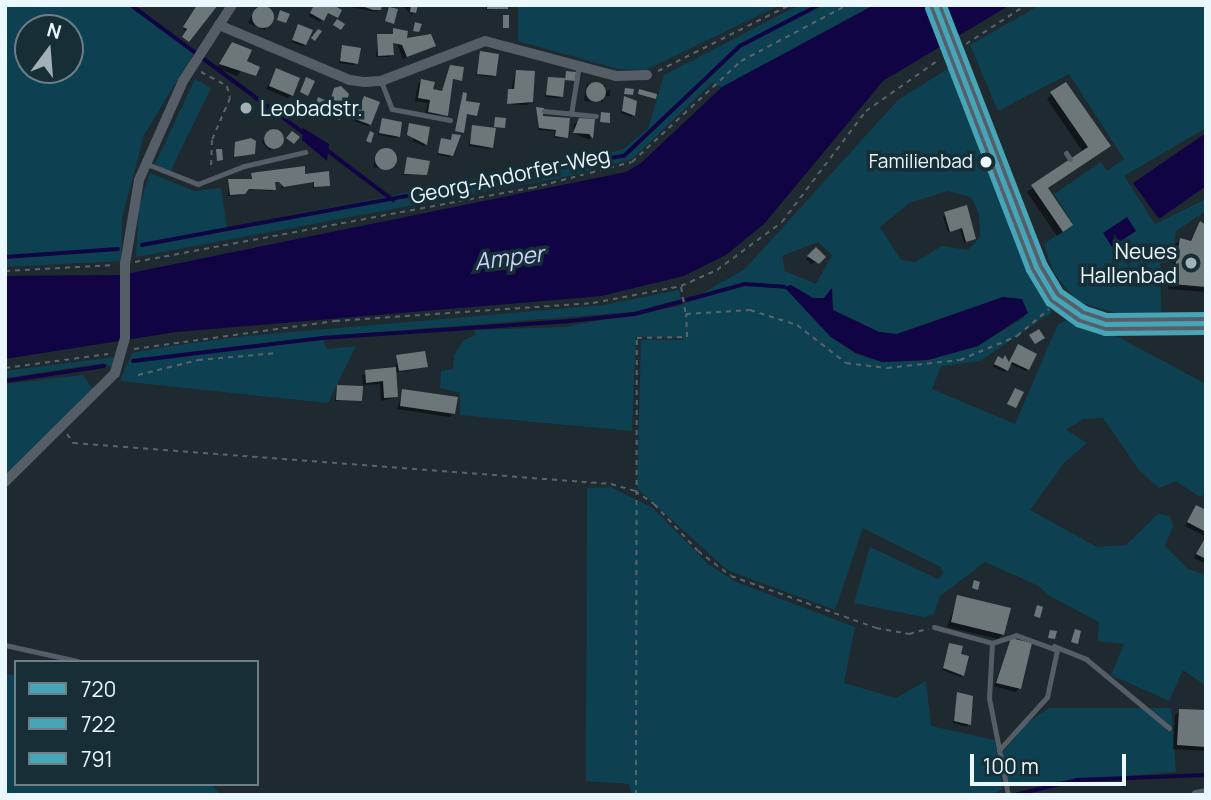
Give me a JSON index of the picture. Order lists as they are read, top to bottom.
{
  "streets": {
    "path": ["Georg-Andorfer-Weg"]
  },
  "water": ["Amper"],
  "places": ["Leobadstr.", "Familienbad", "Neues Hallenbad"],
  "lines": ["transit line 720", "transit line 791", "transit line 722"],
  "legend": ["720", "722", "791"],
  "scale_bar": "100 m",
  "north": "top"
}
